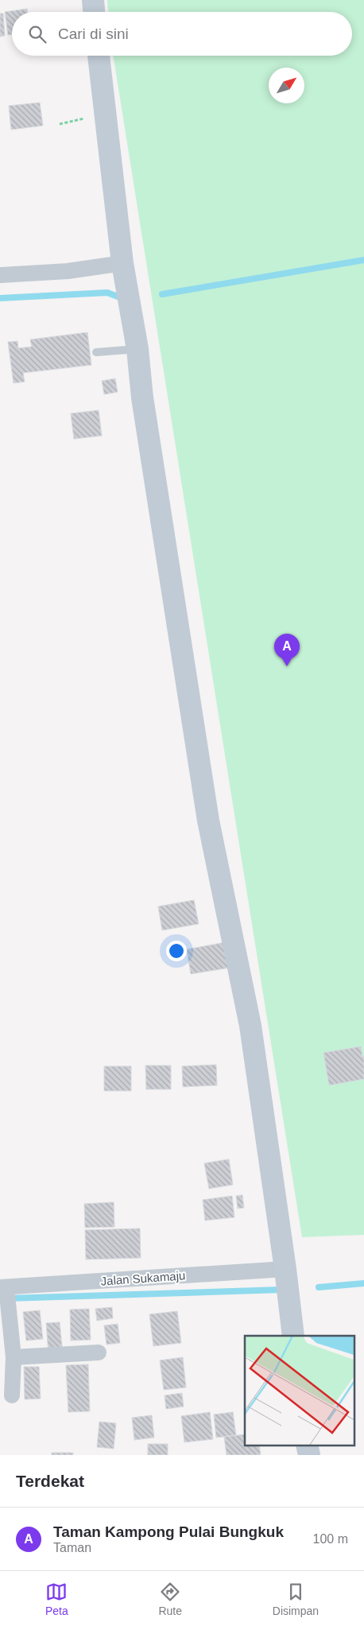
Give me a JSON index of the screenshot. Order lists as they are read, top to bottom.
{
  "streets": {
    "street": ["Jalan Sukamaju"]
  },
  "north": "top right",
  "page": {
    "search": "Cari di sini",
    "pins": "A",
    "heading": "Terdekat",
    "list": [
      {
        "mark": "A",
        "name": "Taman Kampong Pulai Bungkuk",
        "note": "Taman",
        "value": "100 m"
      }
    ],
    "nav": ["Peta", "Rute", "Disimpan"]
  }
}
